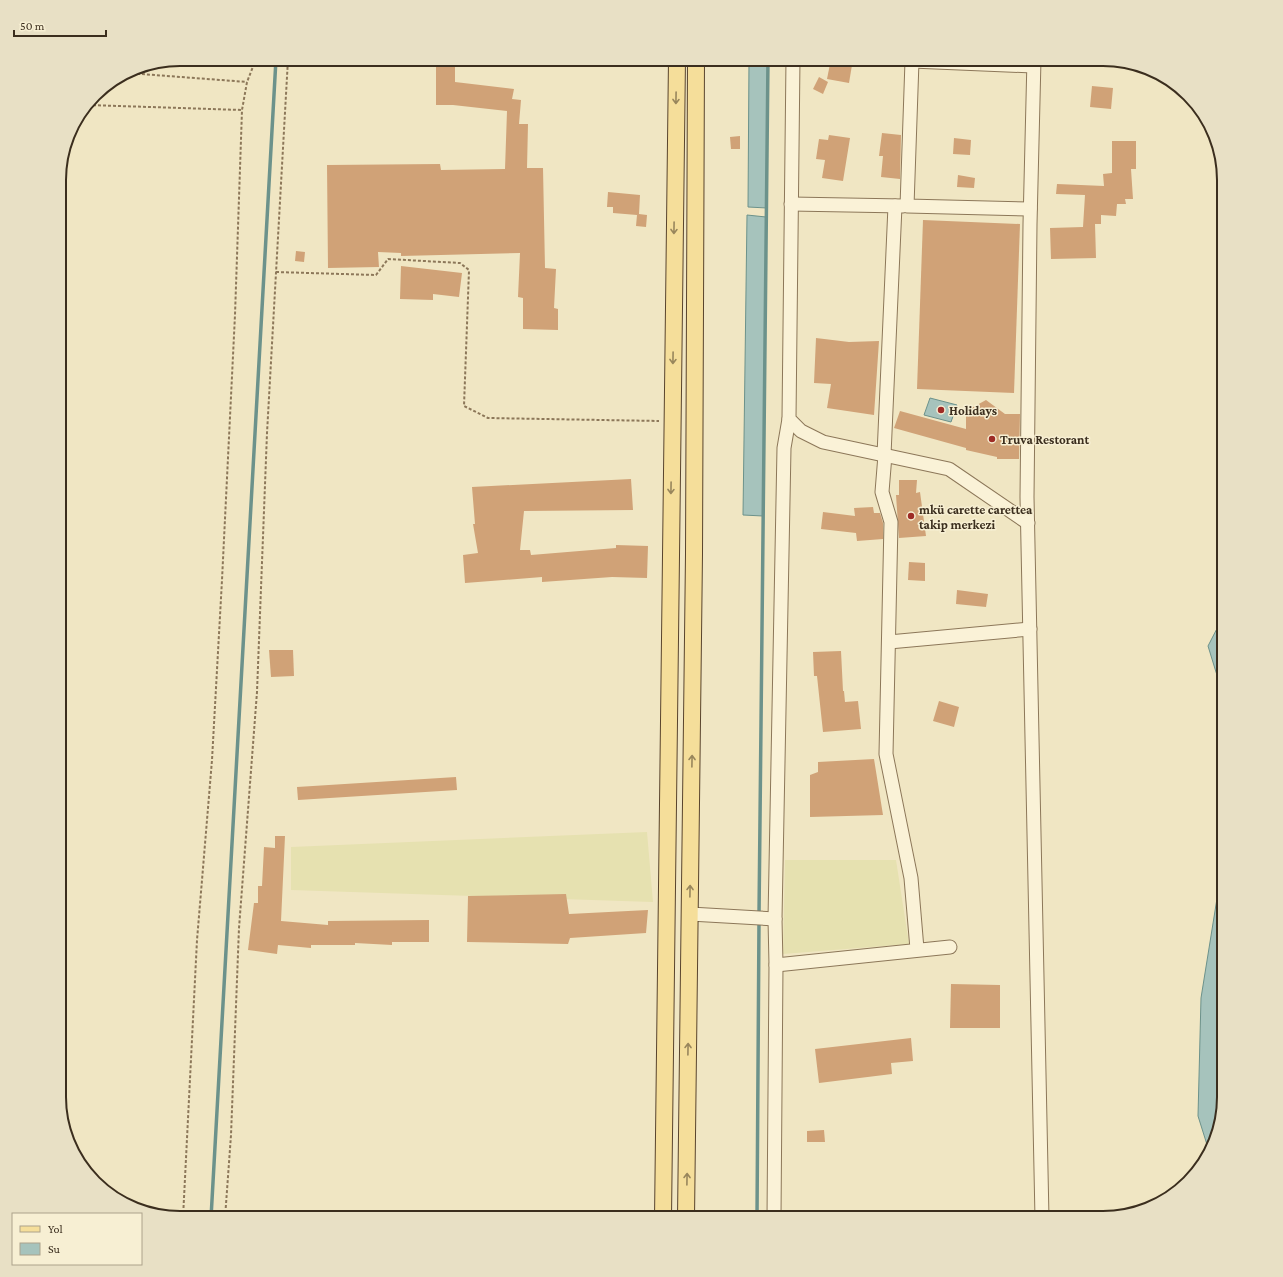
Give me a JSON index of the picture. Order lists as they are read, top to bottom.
{
  "places": ["Holidays", "Truva Restorant", "mkü carette carettea takip merkezi"],
  "legend": ["Yol", "Su"],
  "scale_bar": "50 m"
}
